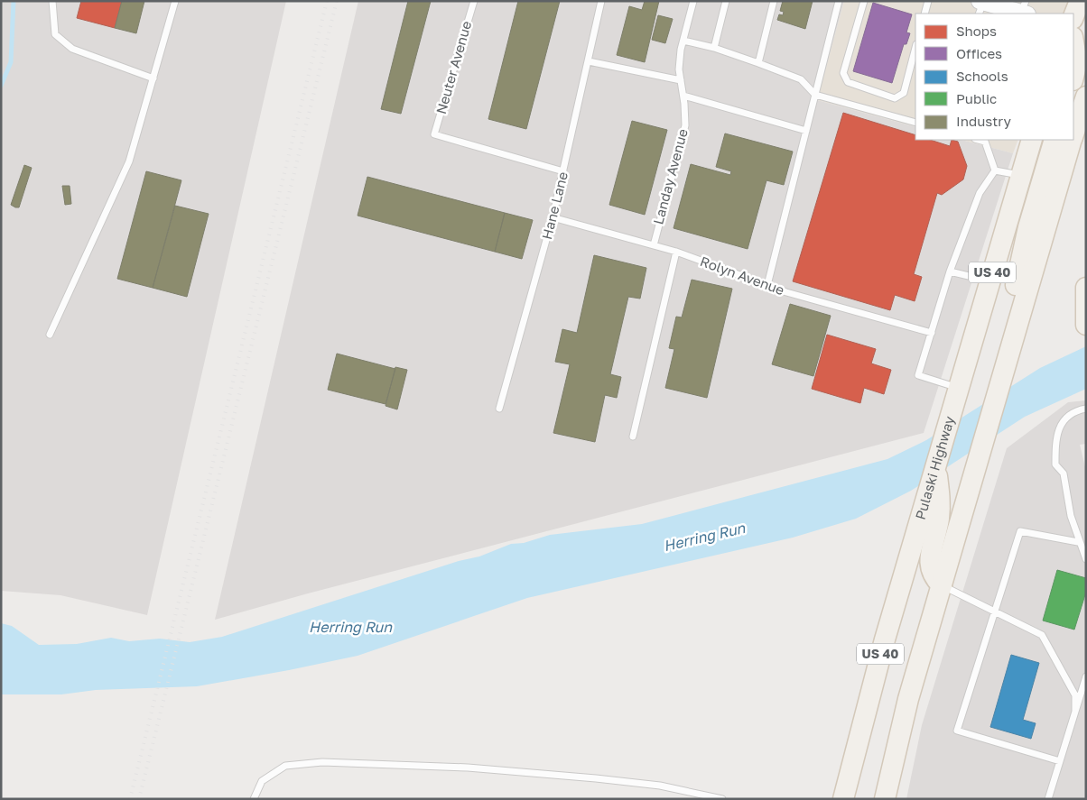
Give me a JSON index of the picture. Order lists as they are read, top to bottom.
{
  "streets": {
    "main road": ["US 40", "Pulaski Highway"],
    "lane": [
      "Neuter Avenue",
      "Landay Avenue",
      "Hane Lane",
      "Rolyn Avenue"
    ]
  },
  "crossings": [
    ["Neuter Avenue", "Hane Lane"],
    ["Landay Avenue", "Rolyn Avenue"],
    ["Hane Lane", "Rolyn Avenue"]
  ],
  "water": ["Herring Run"],
  "legend": [
    "Shops",
    "Offices",
    "Schools",
    "Public",
    "Industry"
  ]
}
